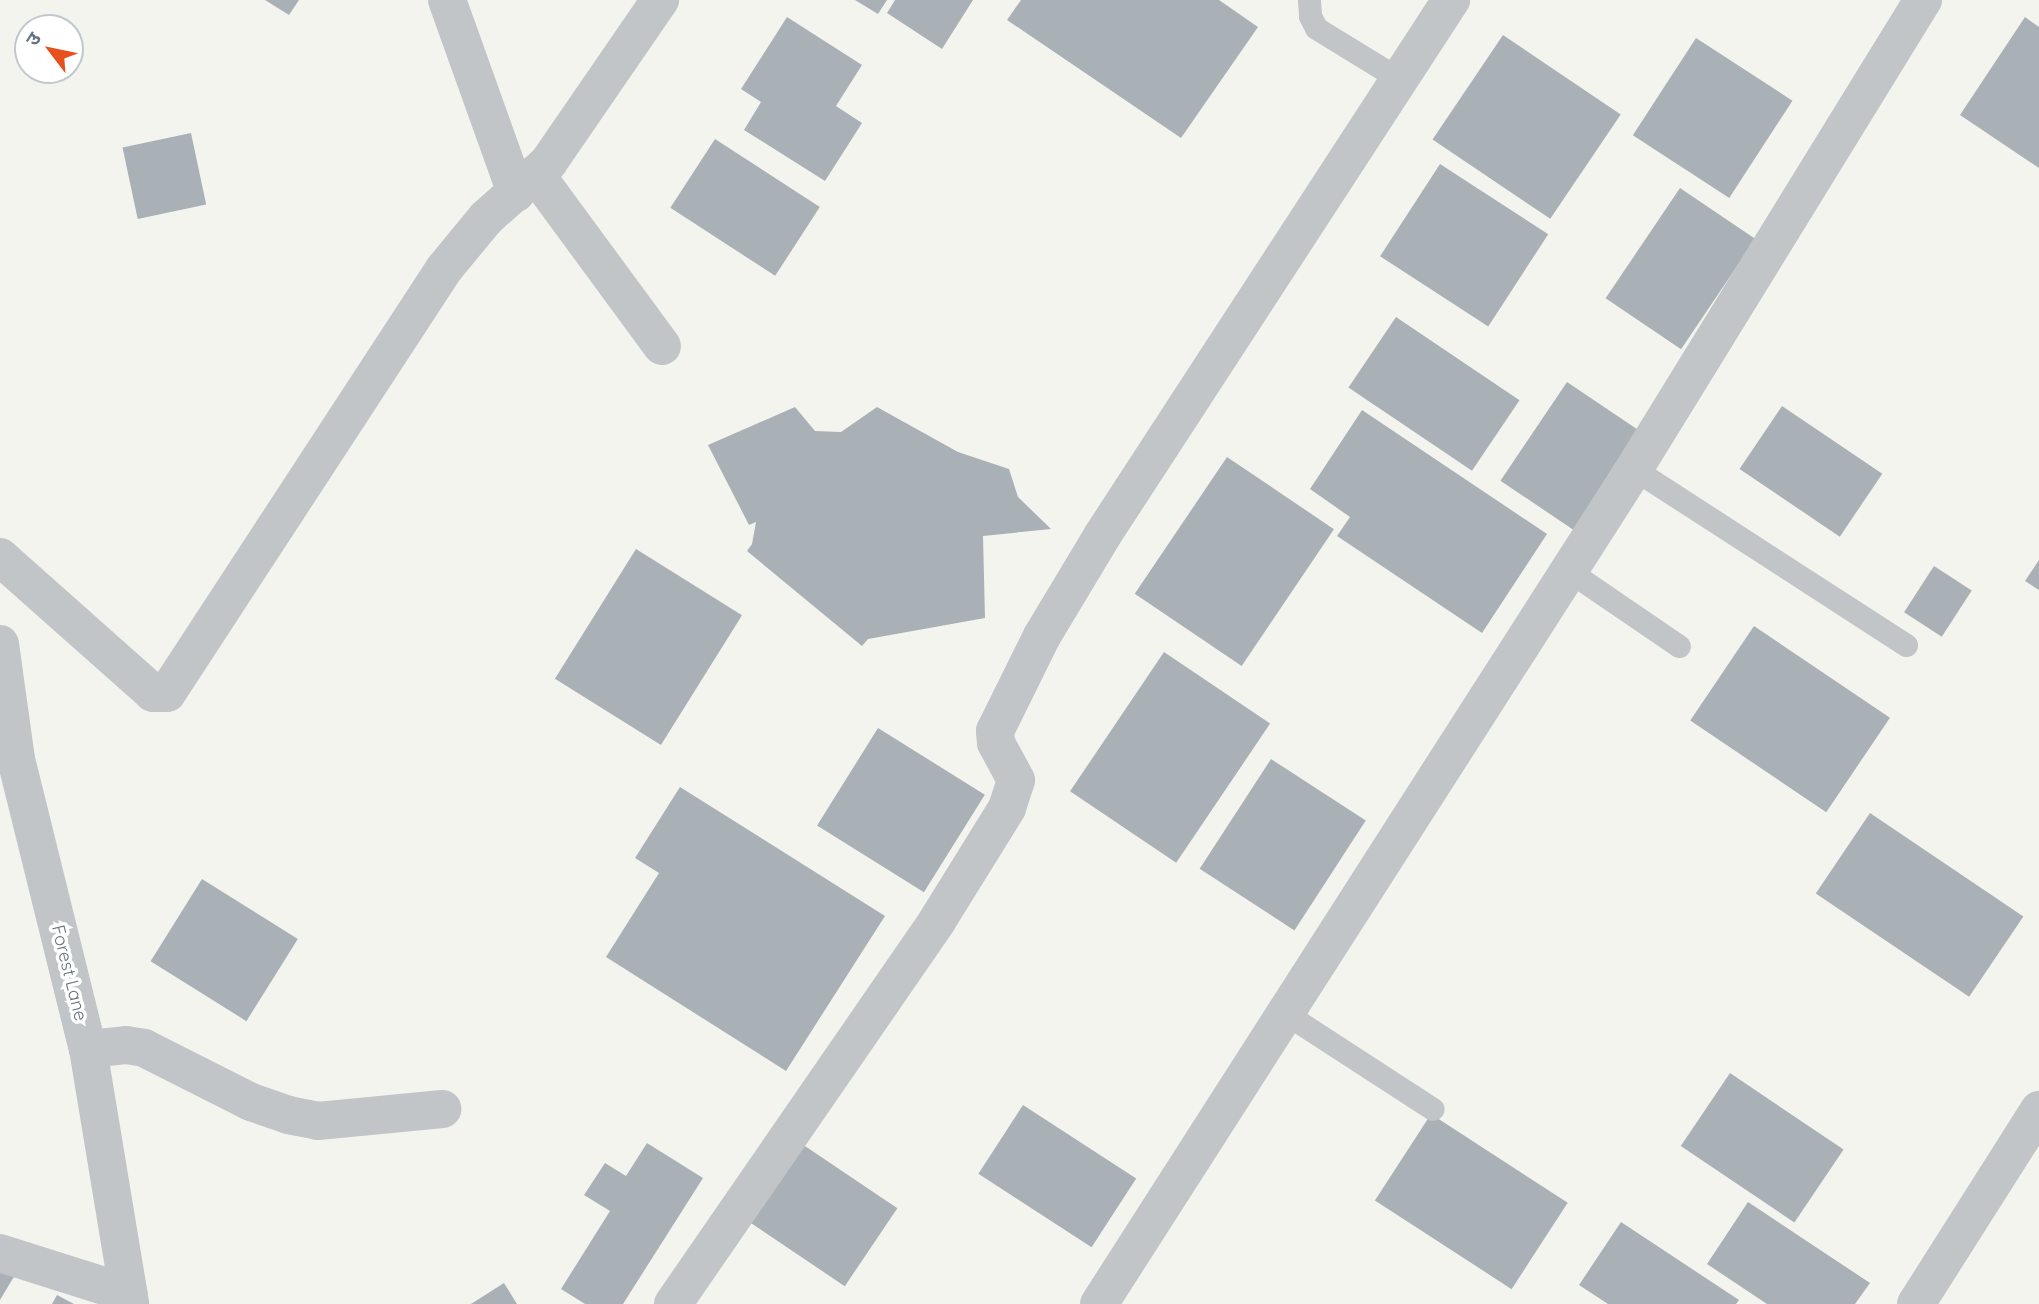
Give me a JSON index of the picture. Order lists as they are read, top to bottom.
{
  "streets": {
    "street": ["Forest Lane"]
  },
  "north": "top left"
}
